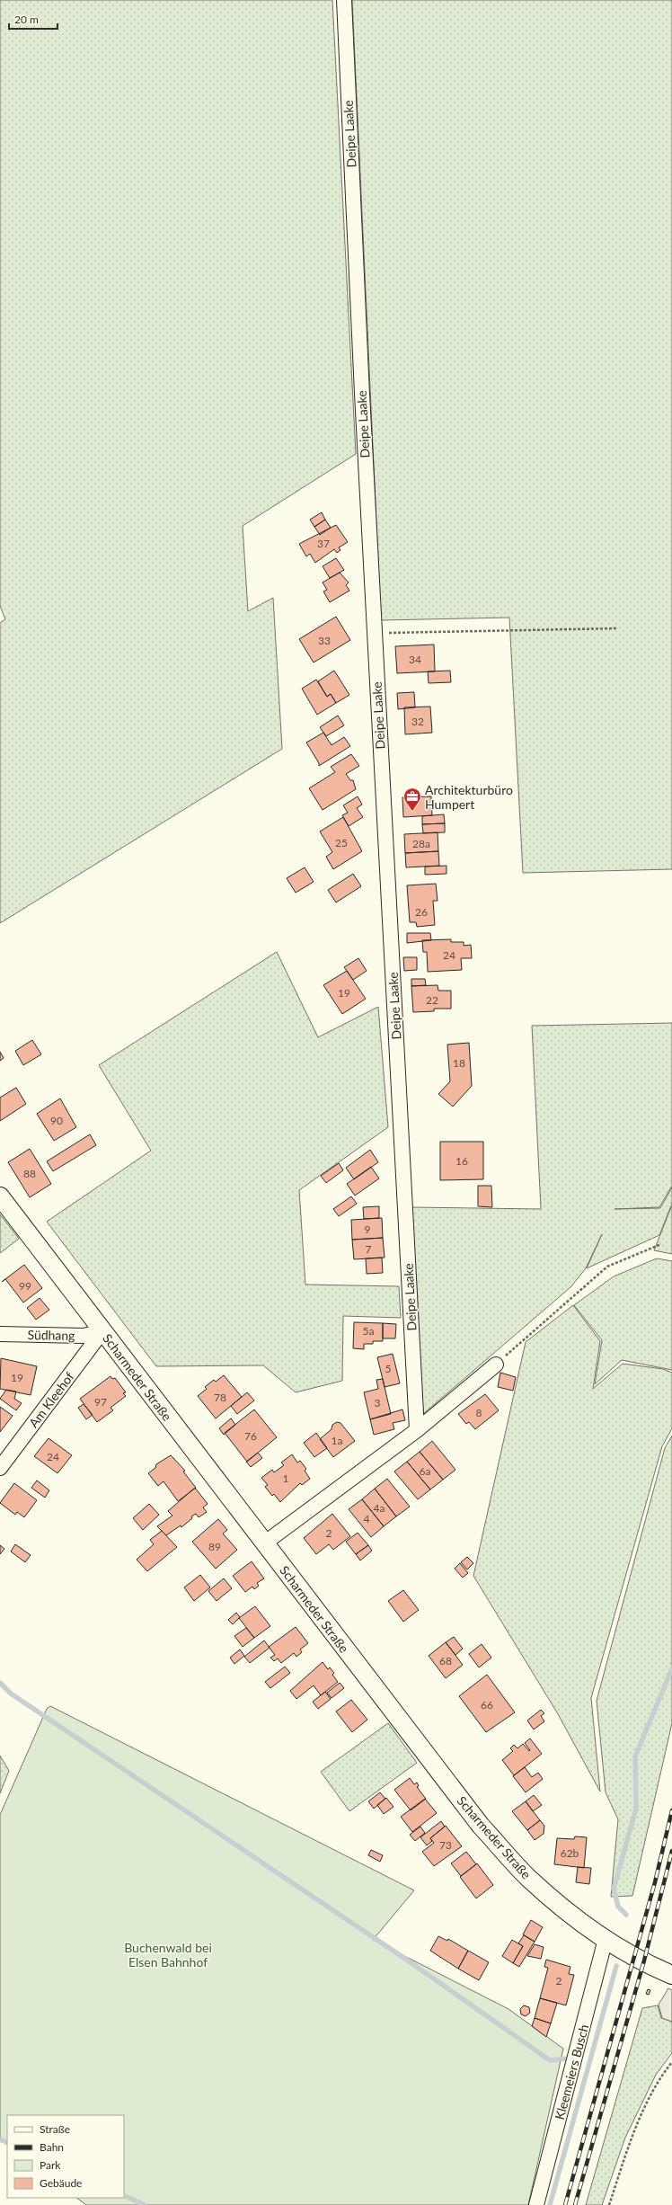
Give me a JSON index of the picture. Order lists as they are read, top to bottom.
{
  "streets": {
    "street": [
      "Deipe Laake",
      "Südhang",
      "Scharmeder Straße",
      "Am Kleehof",
      "Kleemeiers Busch"
    ]
  },
  "crossings": [
    ["Südhang", "Scharmeder Straße"],
    ["Südhang", "Am Kleehof"],
    ["Scharmeder Straße", "Am Kleehof"],
    ["Scharmeder Straße", "Kleemeiers Busch"]
  ],
  "parks": ["Buchenwald bei Elsen Bahnhof"],
  "places": {
    "office": ["Architekturbüro Humpert"]
  },
  "house_numbers": [
    "37",
    "33",
    "34",
    "32",
    "25",
    "28a",
    "26",
    "24",
    "19",
    "22",
    "18",
    "90",
    "16",
    "88",
    "9",
    "7",
    "99",
    "5a",
    "5",
    "19",
    "78",
    "97",
    "3",
    "8",
    "76",
    "1a",
    "24",
    "6a",
    "1",
    "4a",
    "4",
    "2",
    "89",
    "68",
    "66",
    "73",
    "62b",
    "2"
  ],
  "legend": [
    "Straße",
    "Bahn",
    "Park",
    "Gebäude"
  ],
  "scale_bar": "20 m"
}
